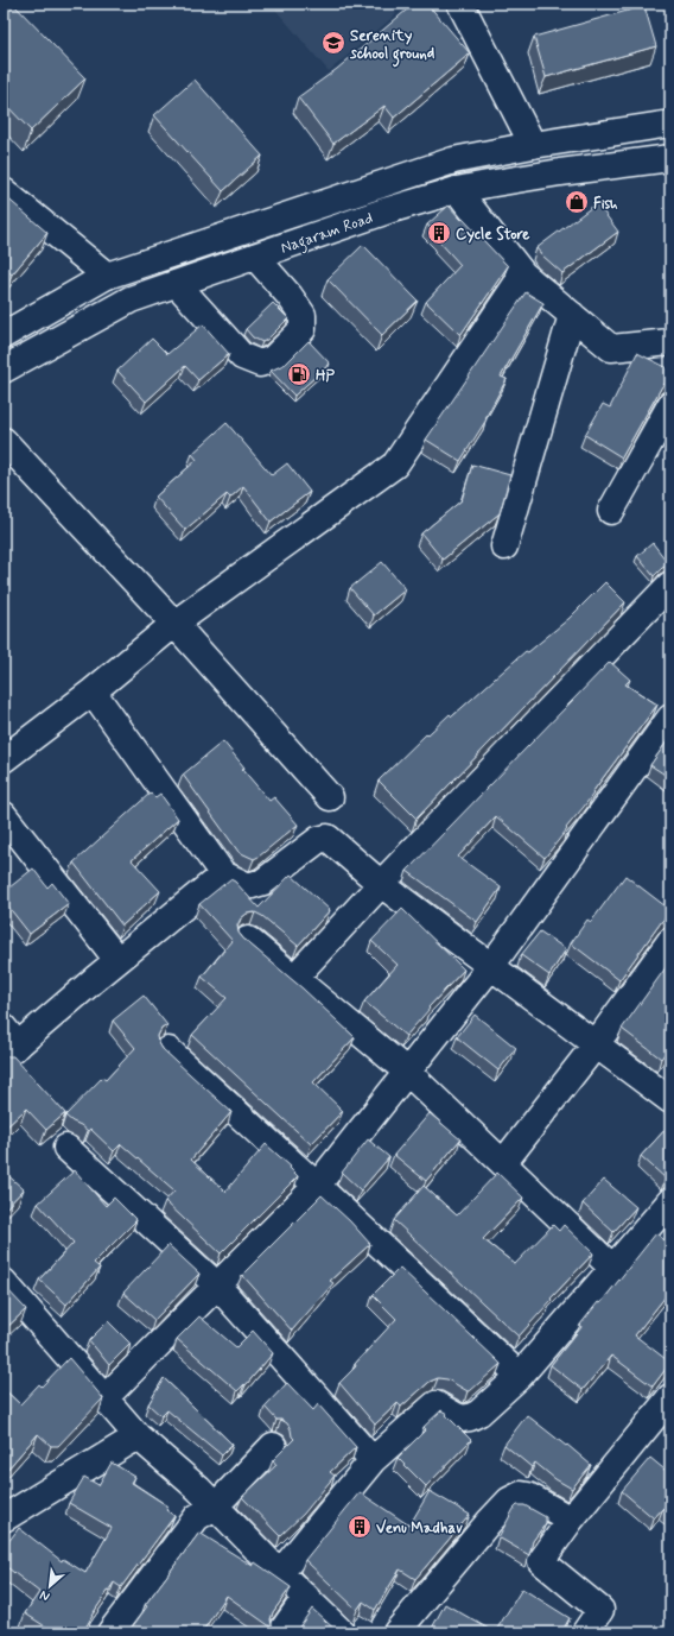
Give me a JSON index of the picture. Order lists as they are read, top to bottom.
{
  "streets": {
    "street": ["Nagaram Road"]
  },
  "places": {
    "school or university": ["Serenity school ground"],
    "shop": ["Fish"],
    "building": ["Cycle Store", "Venu Madhav"],
    "fuel station": ["HP"]
  },
  "north": "bottom left"
}
